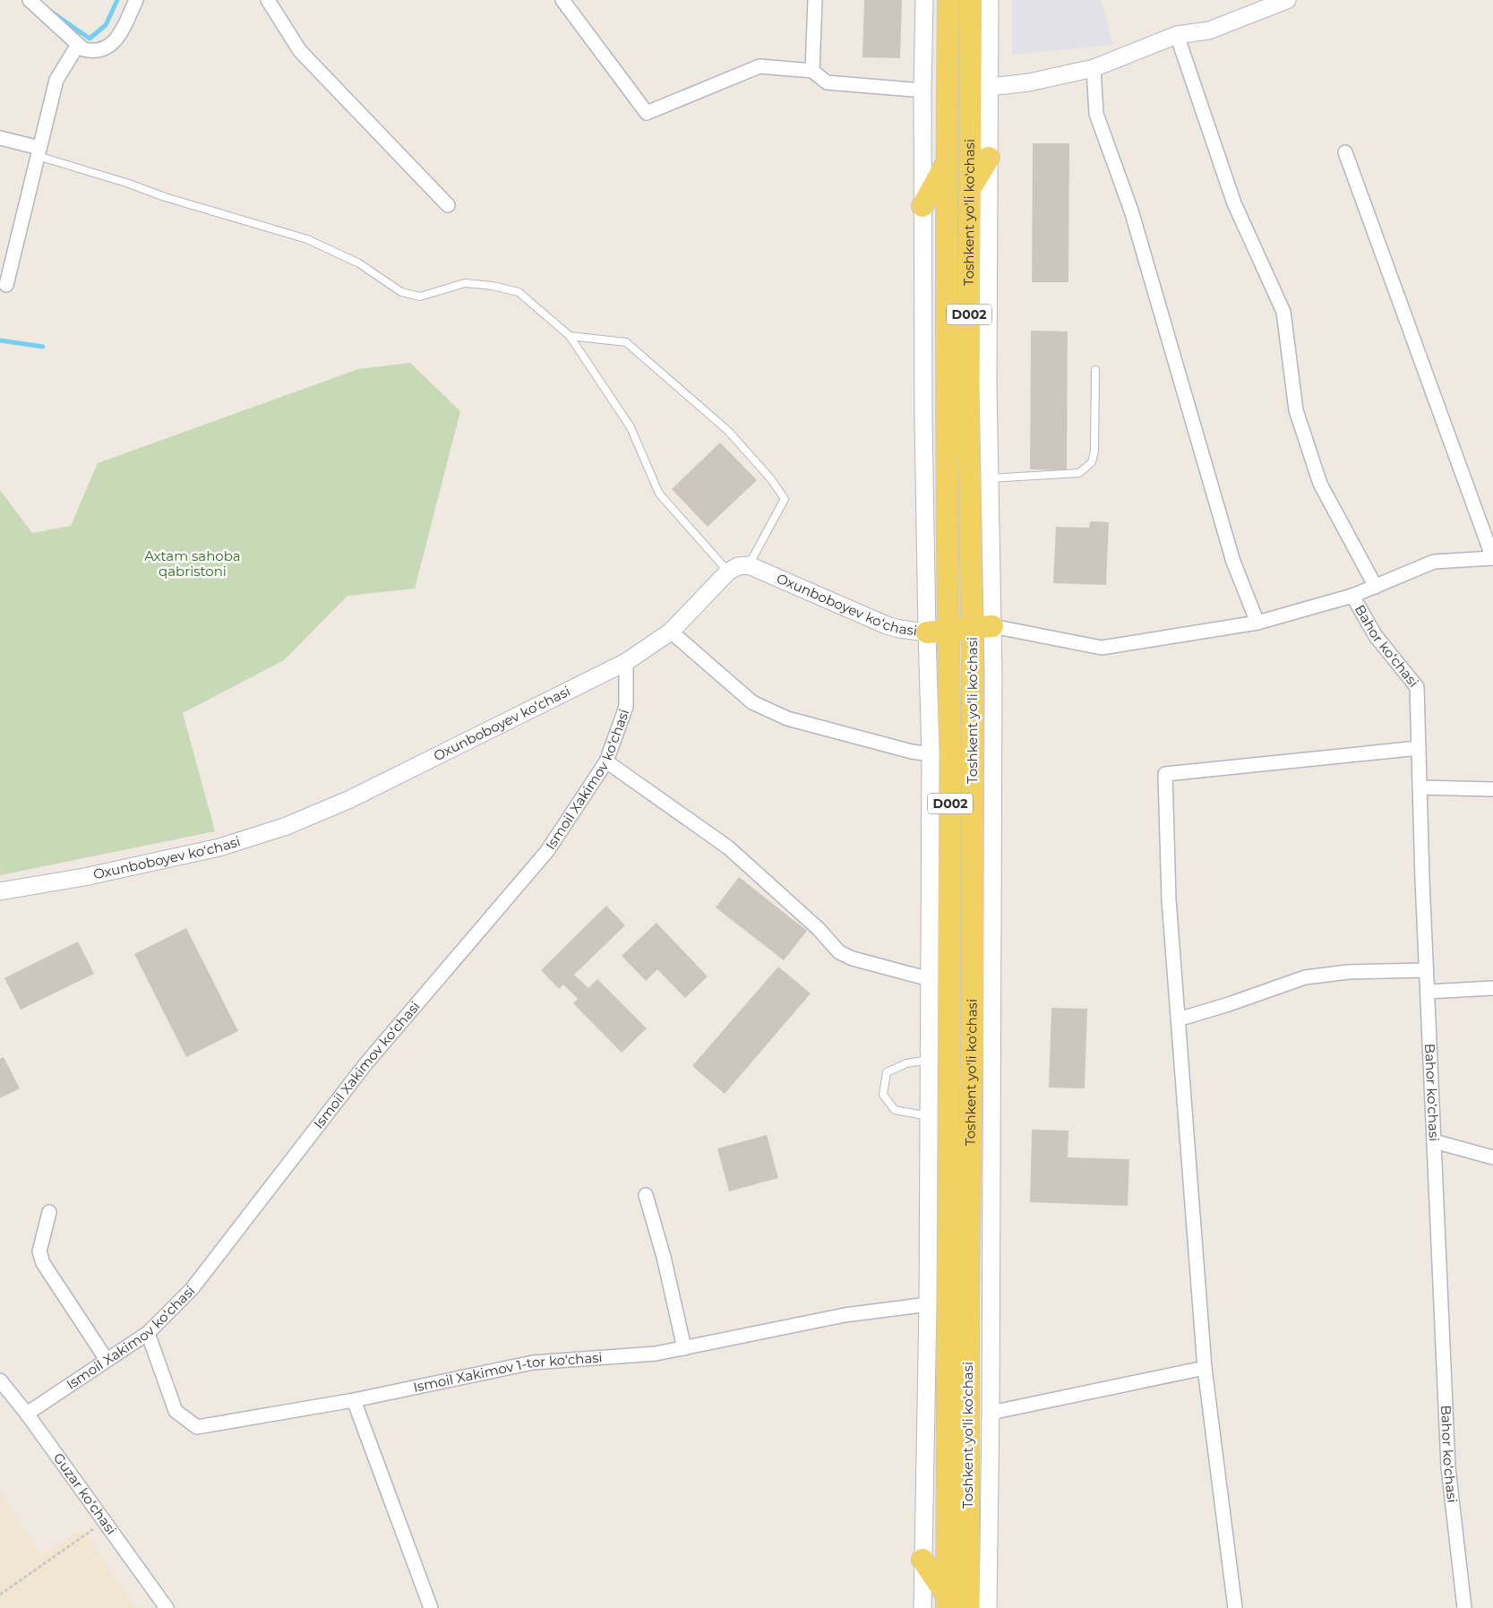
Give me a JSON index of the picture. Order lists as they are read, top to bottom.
{
  "streets": {
    "main road": ["Toshkent yo'li ko'chasi", "D002", "Oxunboboyev ko‘chasi"],
    "street": [
      "Bahor ko‘chasi",
      "Ismoil Xakimov ko‘chasi",
      "Ismoil Xakimov 1-tor ko‘chasi",
      "Guzar ko‘chasi"
    ]
  },
  "crossings": [
    ["Toshkent yo'li ko'chasi", "Oxunboboyev ko‘chasi"],
    ["Oxunboboyev ko‘chasi", "Ismoil Xakimov ko‘chasi"],
    ["Ismoil Xakimov ko‘chasi", "Ismoil Xakimov 1-tor ko‘chasi"],
    ["Ismoil Xakimov ko‘chasi", "Guzar ko‘chasi"]
  ],
  "parks": ["Axtam sahoba qabristoni"]
}
